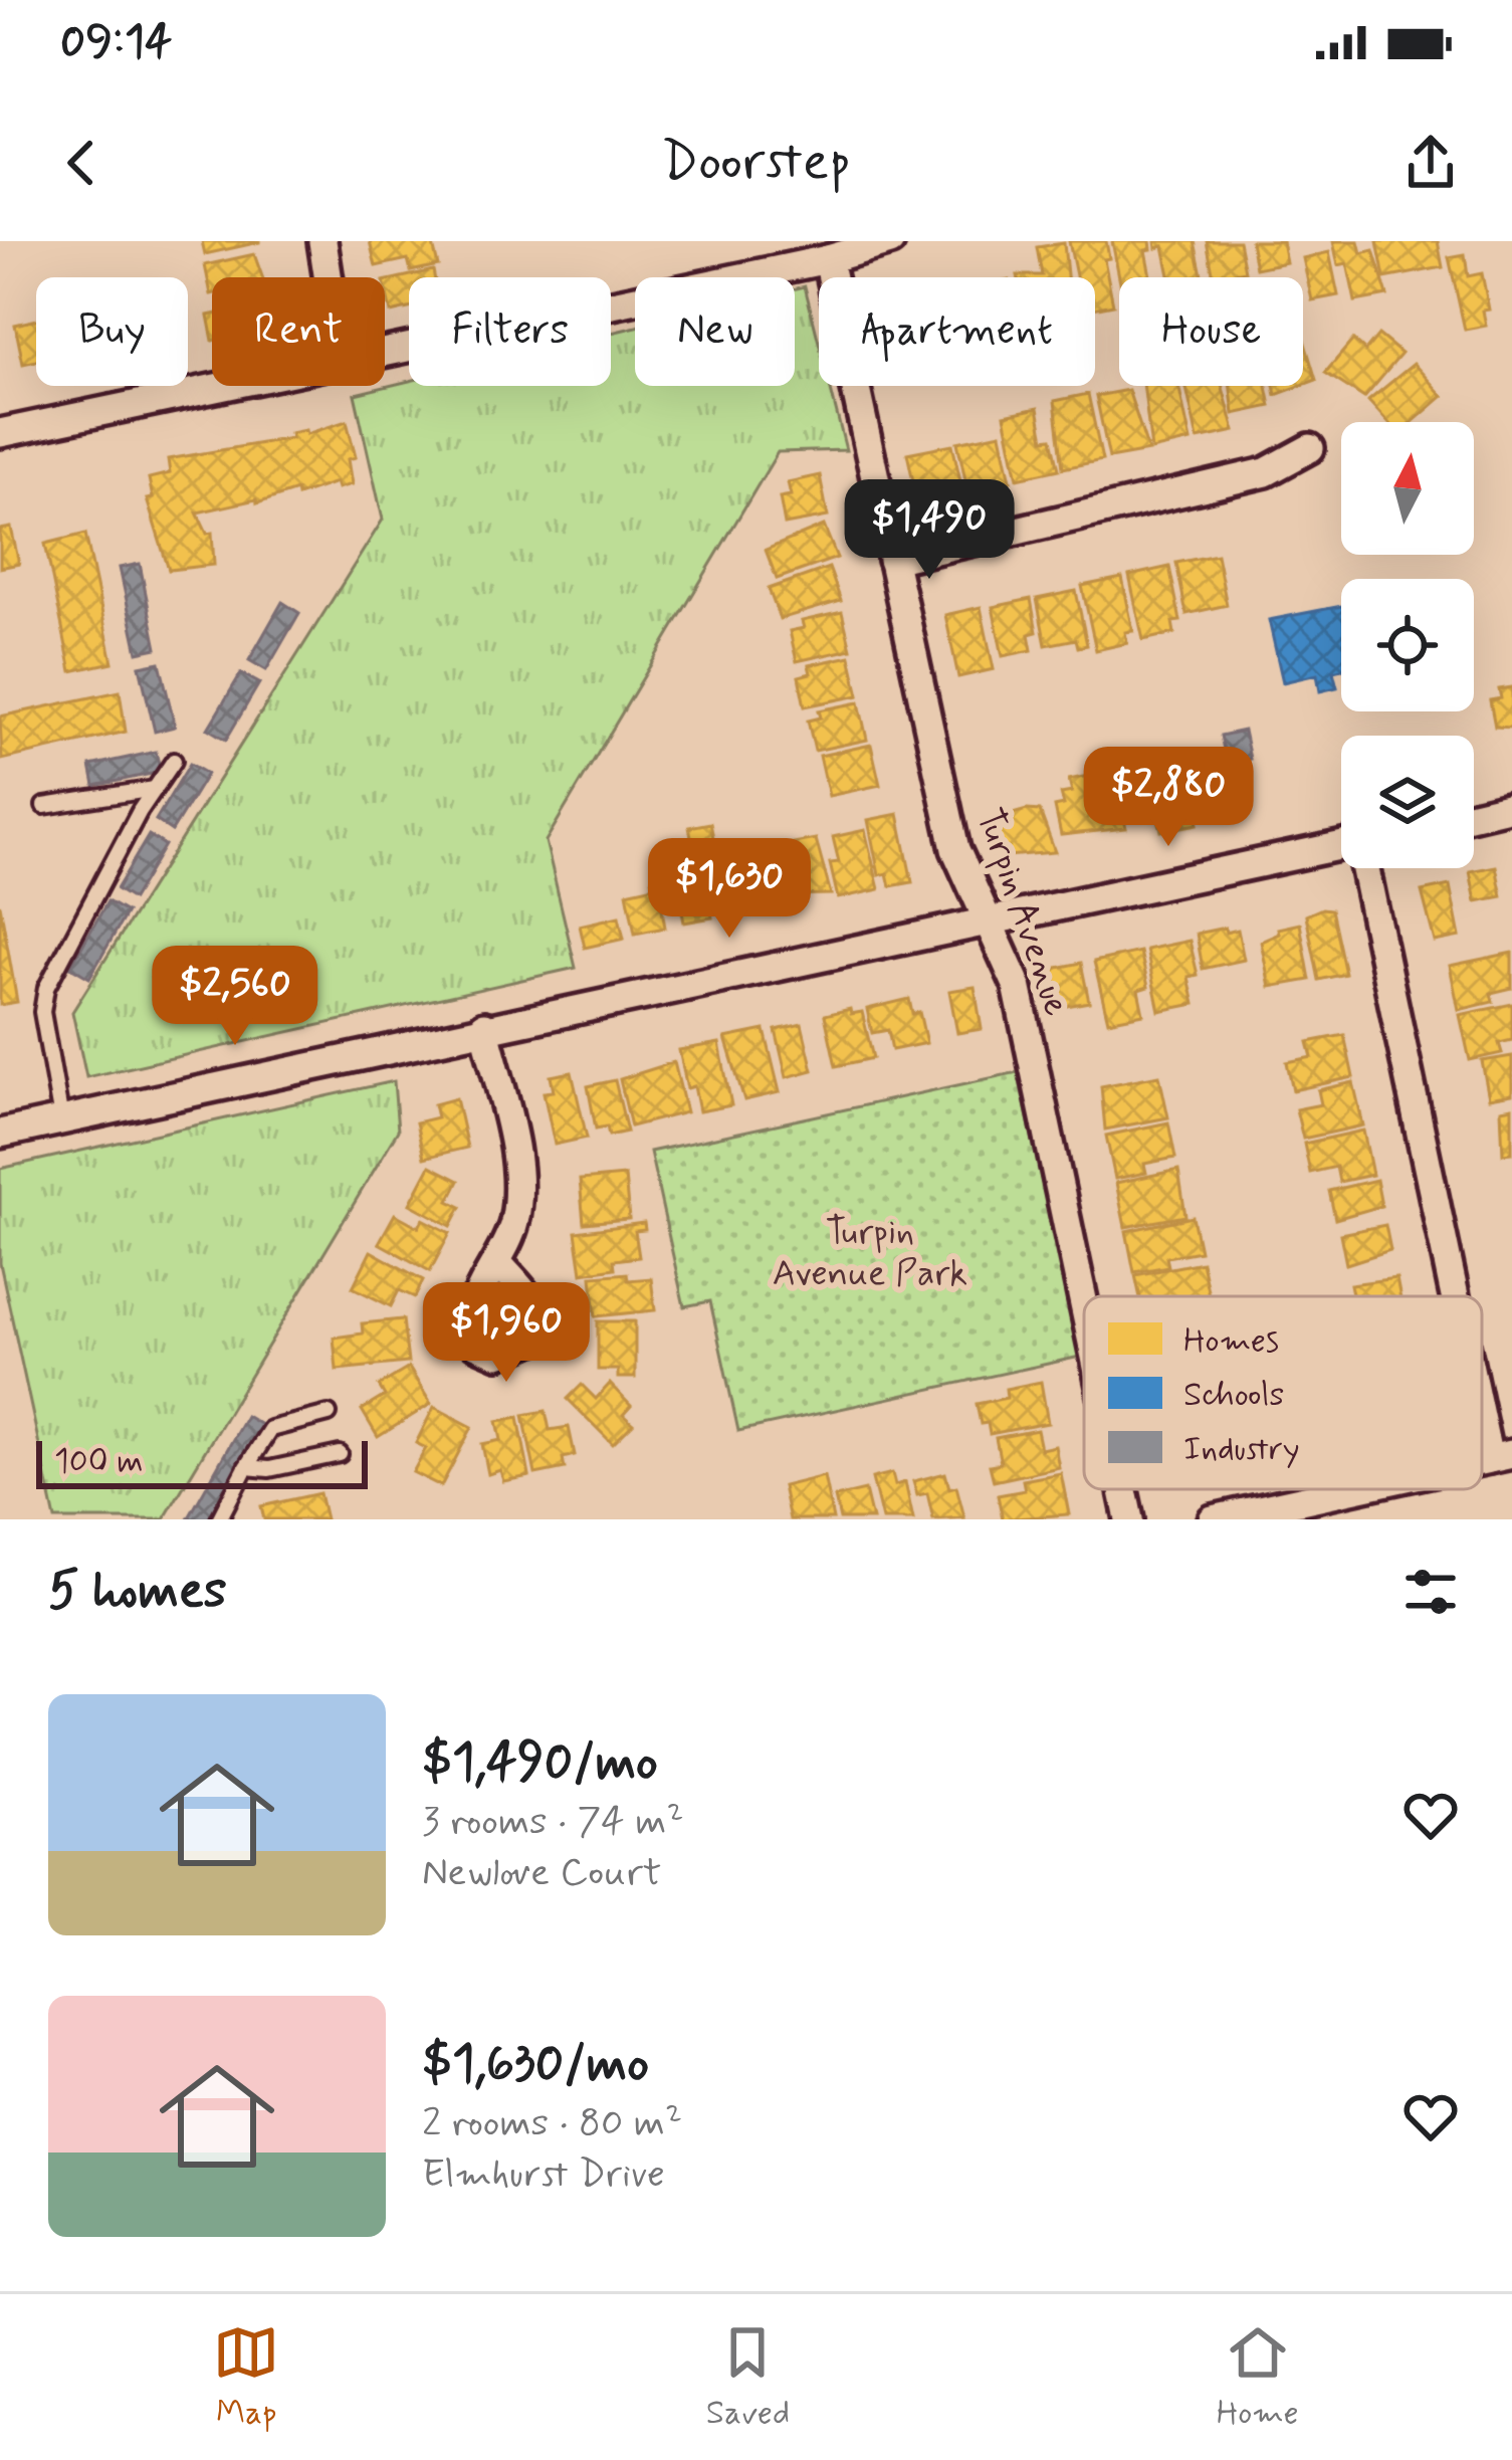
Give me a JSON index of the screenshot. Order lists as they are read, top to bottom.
{
  "streets": {
    "street": ["Turpin Avenue"]
  },
  "parks": ["Turpin Avenue Park"],
  "legend": ["Homes", "Schools", "Industry"],
  "scale_bar": "100 m",
  "north": "top",
  "page": {
    "status": "09:14",
    "header": "Doorstep",
    "chip": [
      "Buy",
      "Rent",
      "Filters",
      "New",
      "Apartment",
      "House"
    ],
    "price": [
      "$1,490",
      "$2,880",
      "$1,630",
      "$2,560",
      "$1,960"
    ],
    "scale": "100 m",
    "heading": "5 homes",
    "list": [
      {
        "name": "$1,490/mo",
        "note": "3 rooms · 74 m² · Newlove Court"
      },
      {
        "name": "$1,630/mo",
        "note": "2 rooms · 80 m² · Elmhurst Drive"
      }
    ],
    "tabs": ["Map", "Saved", "Home"]
  }
}
